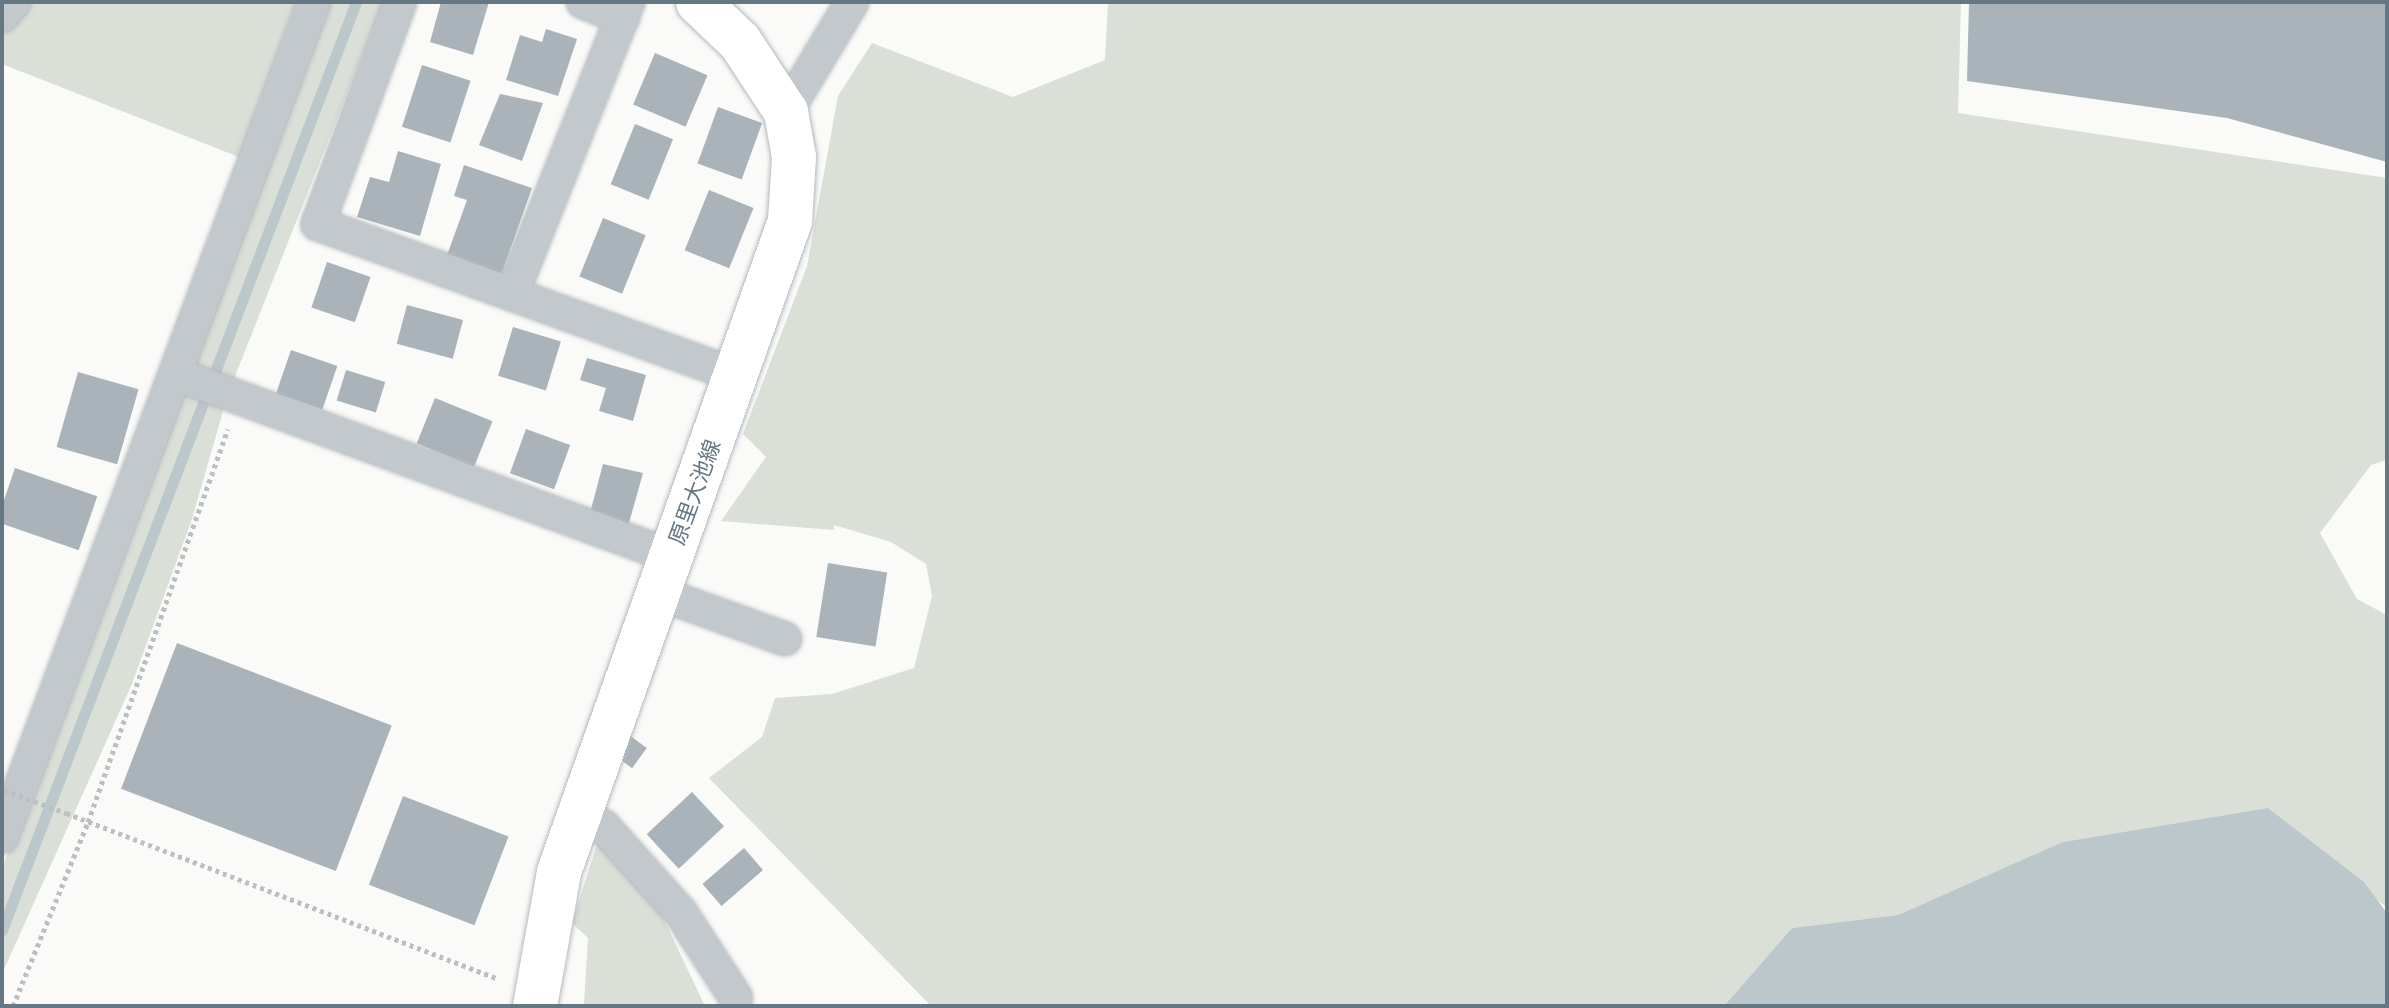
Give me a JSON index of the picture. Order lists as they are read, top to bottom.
{
  "streets": {
    "main road": ["原里大池線"]
  }
}
